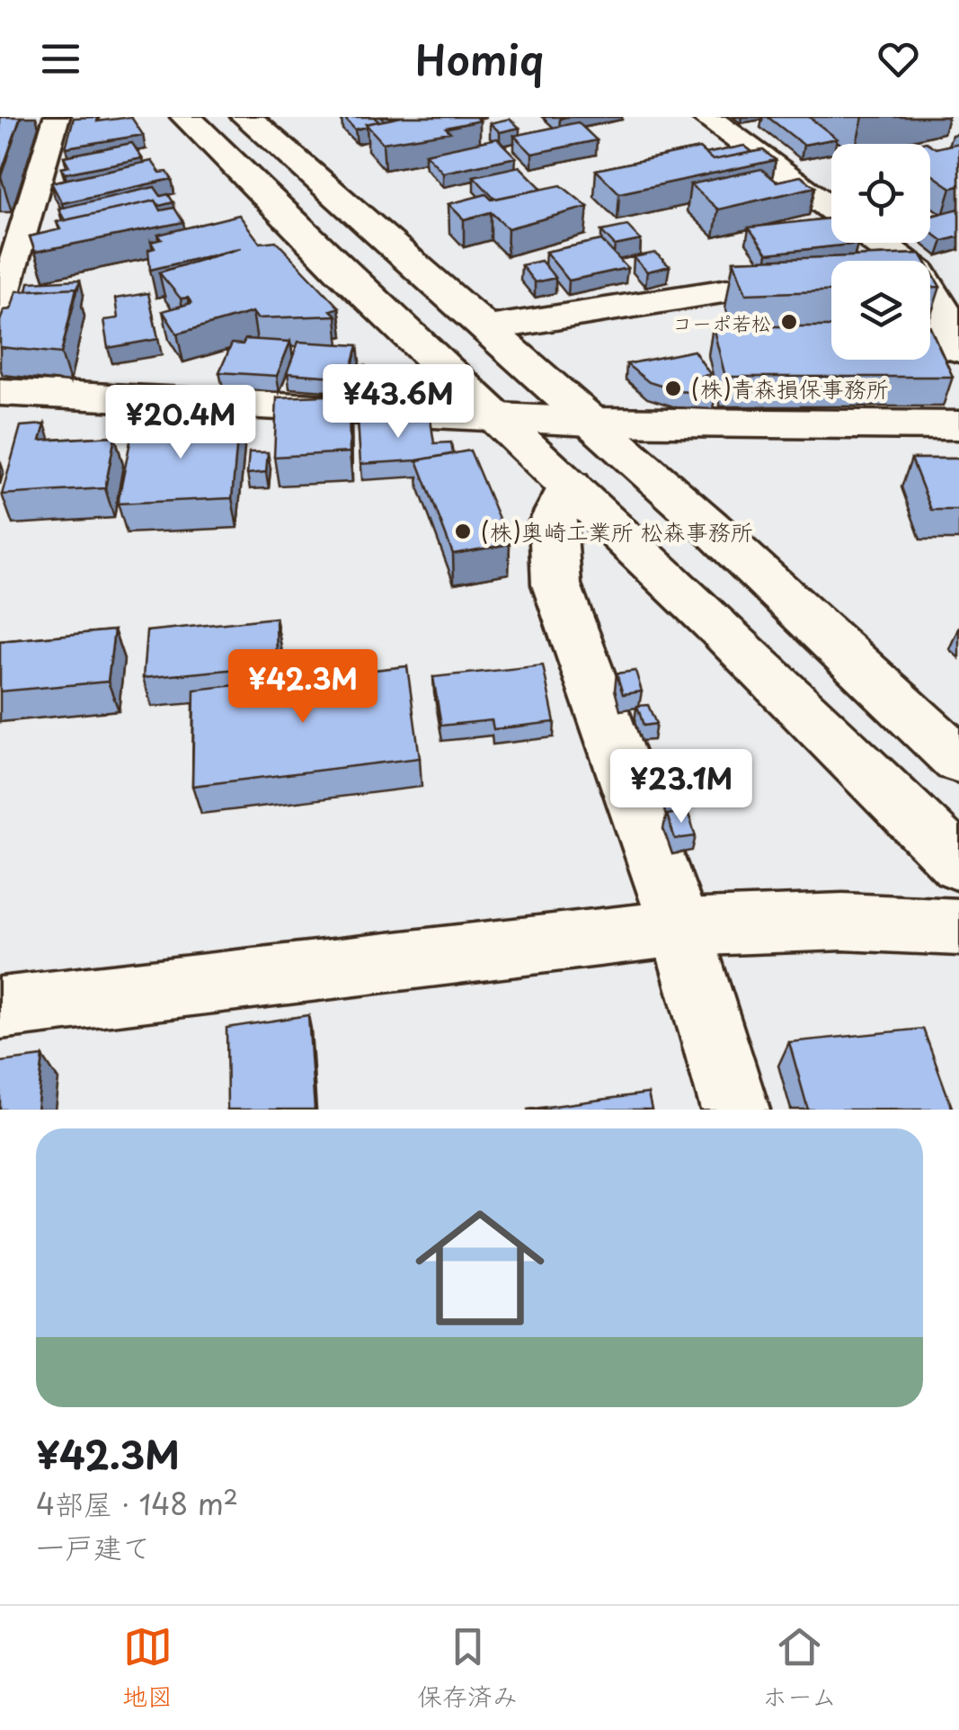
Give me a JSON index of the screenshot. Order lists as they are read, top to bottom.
{
  "places": ["コーポ若松", "(株)青森損保事務所", "(株)奥崎工業所 松森事務所"],
  "page": {
    "header": "Homiq",
    "price": [
      "¥43.6M",
      "¥20.4M",
      "¥42.3M",
      "¥23.1M"
    ],
    "list": [
      {
        "name": "¥42.3M",
        "note": "4部屋 · 148 m² · 一戸建て"
      }
    ],
    "tabs": ["地図", "保存済み", "ホーム"]
  }
}
